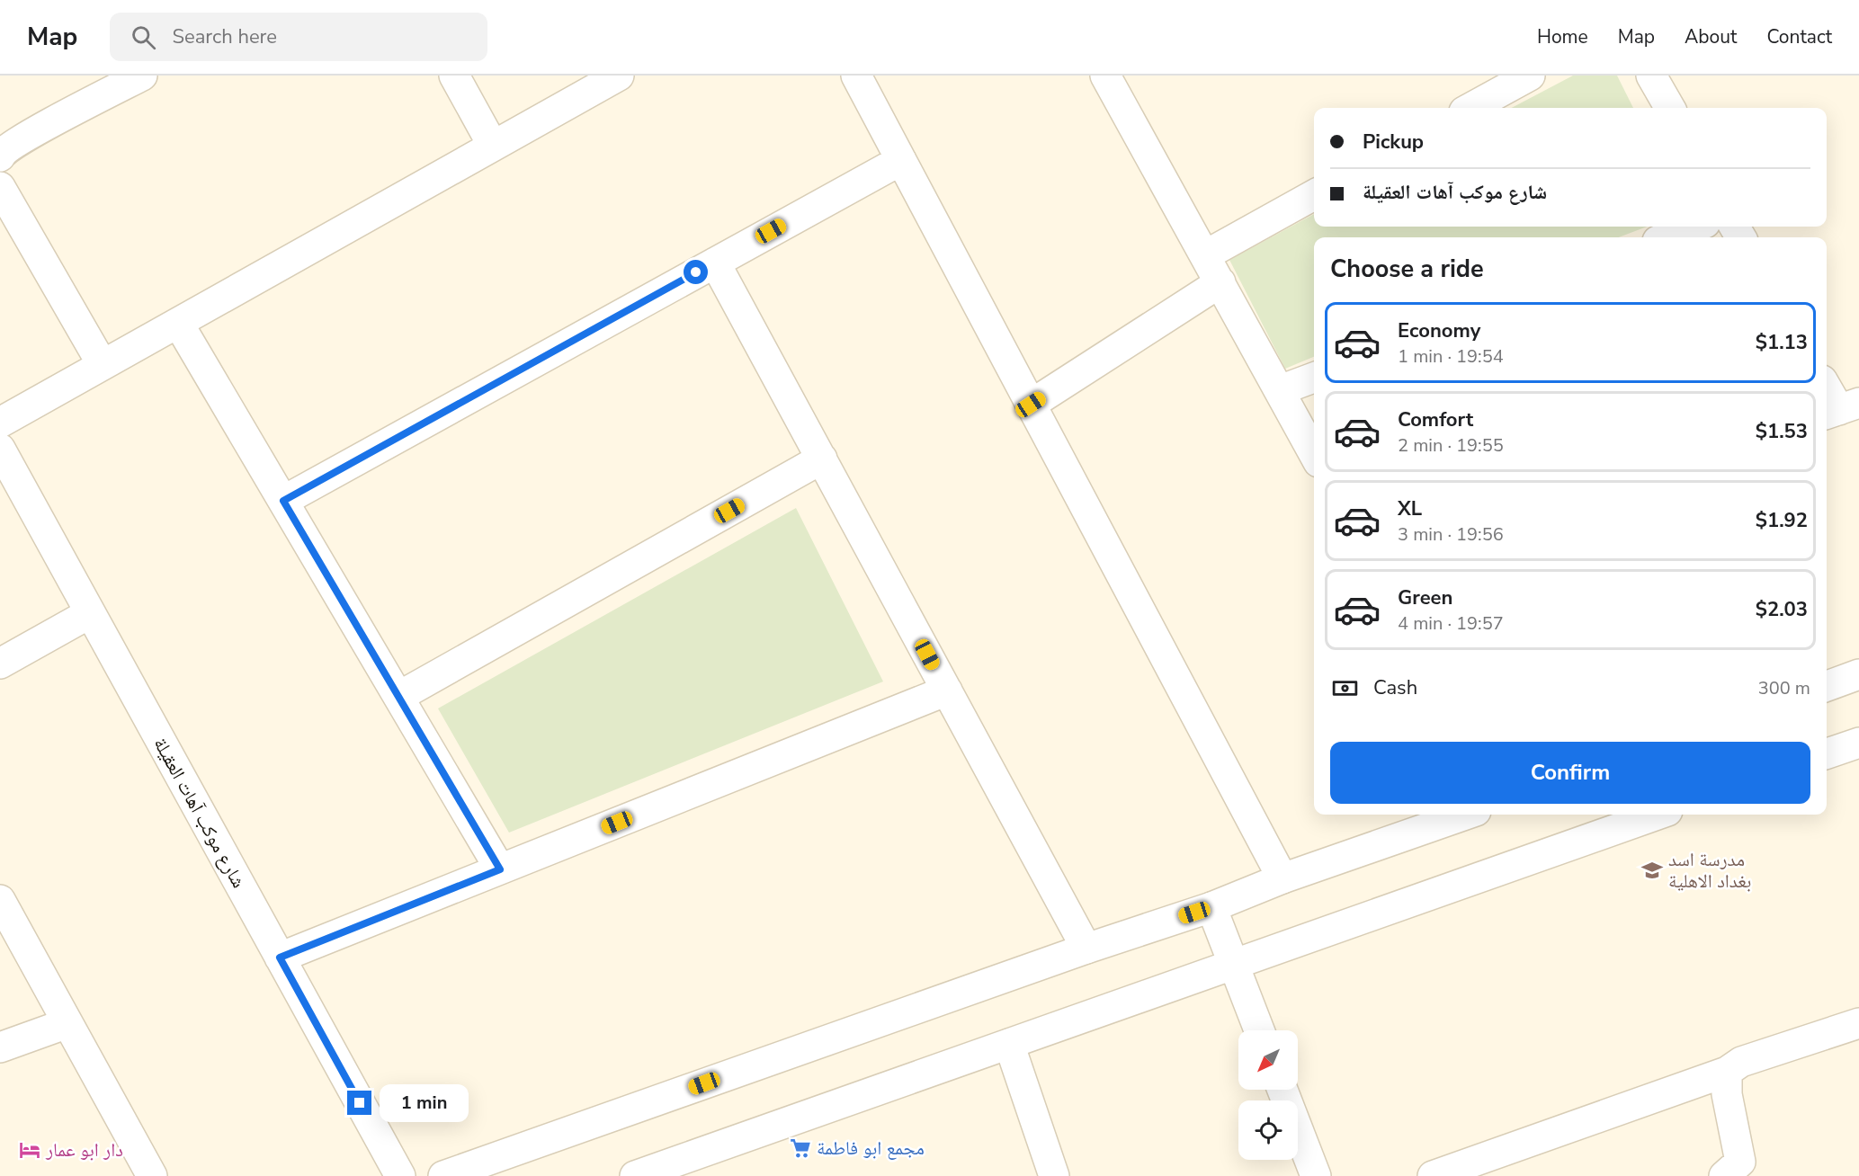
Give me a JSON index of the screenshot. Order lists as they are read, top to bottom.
{
  "streets": {
    "street": ["شارع موكب آهات العقيلة"]
  },
  "places": {
    "school or university": ["مدرسة اسد بغداد الاهلية"],
    "supermarket": ["مجمع ابو فاطمة"],
    "hotel": ["دار ابو عمار"]
  },
  "north": "bottom left",
  "page": {
    "header": "Map",
    "search": "Search here",
    "nav": [
      "Home",
      "Map",
      "About",
      "Contact"
    ],
    "banner": ["Pickup", "شارع موكب آهات العقيلة"],
    "heading": "Choose a ride",
    "list": [
      {
        "name": "Economy",
        "note": "1 min · 19:54",
        "value": "$1.13"
      },
      {
        "name": "Comfort",
        "note": "2 min · 19:55",
        "value": "$1.53"
      },
      {
        "name": "XL",
        "note": "3 min · 19:56",
        "value": "$1.92"
      },
      {
        "name": "Green",
        "note": "4 min · 19:57",
        "value": "$2.03"
      }
    ],
    "pay": ["Cash", "300 m"],
    "buttons": "Confirm",
    "bubble": "1 min"
  }
}
